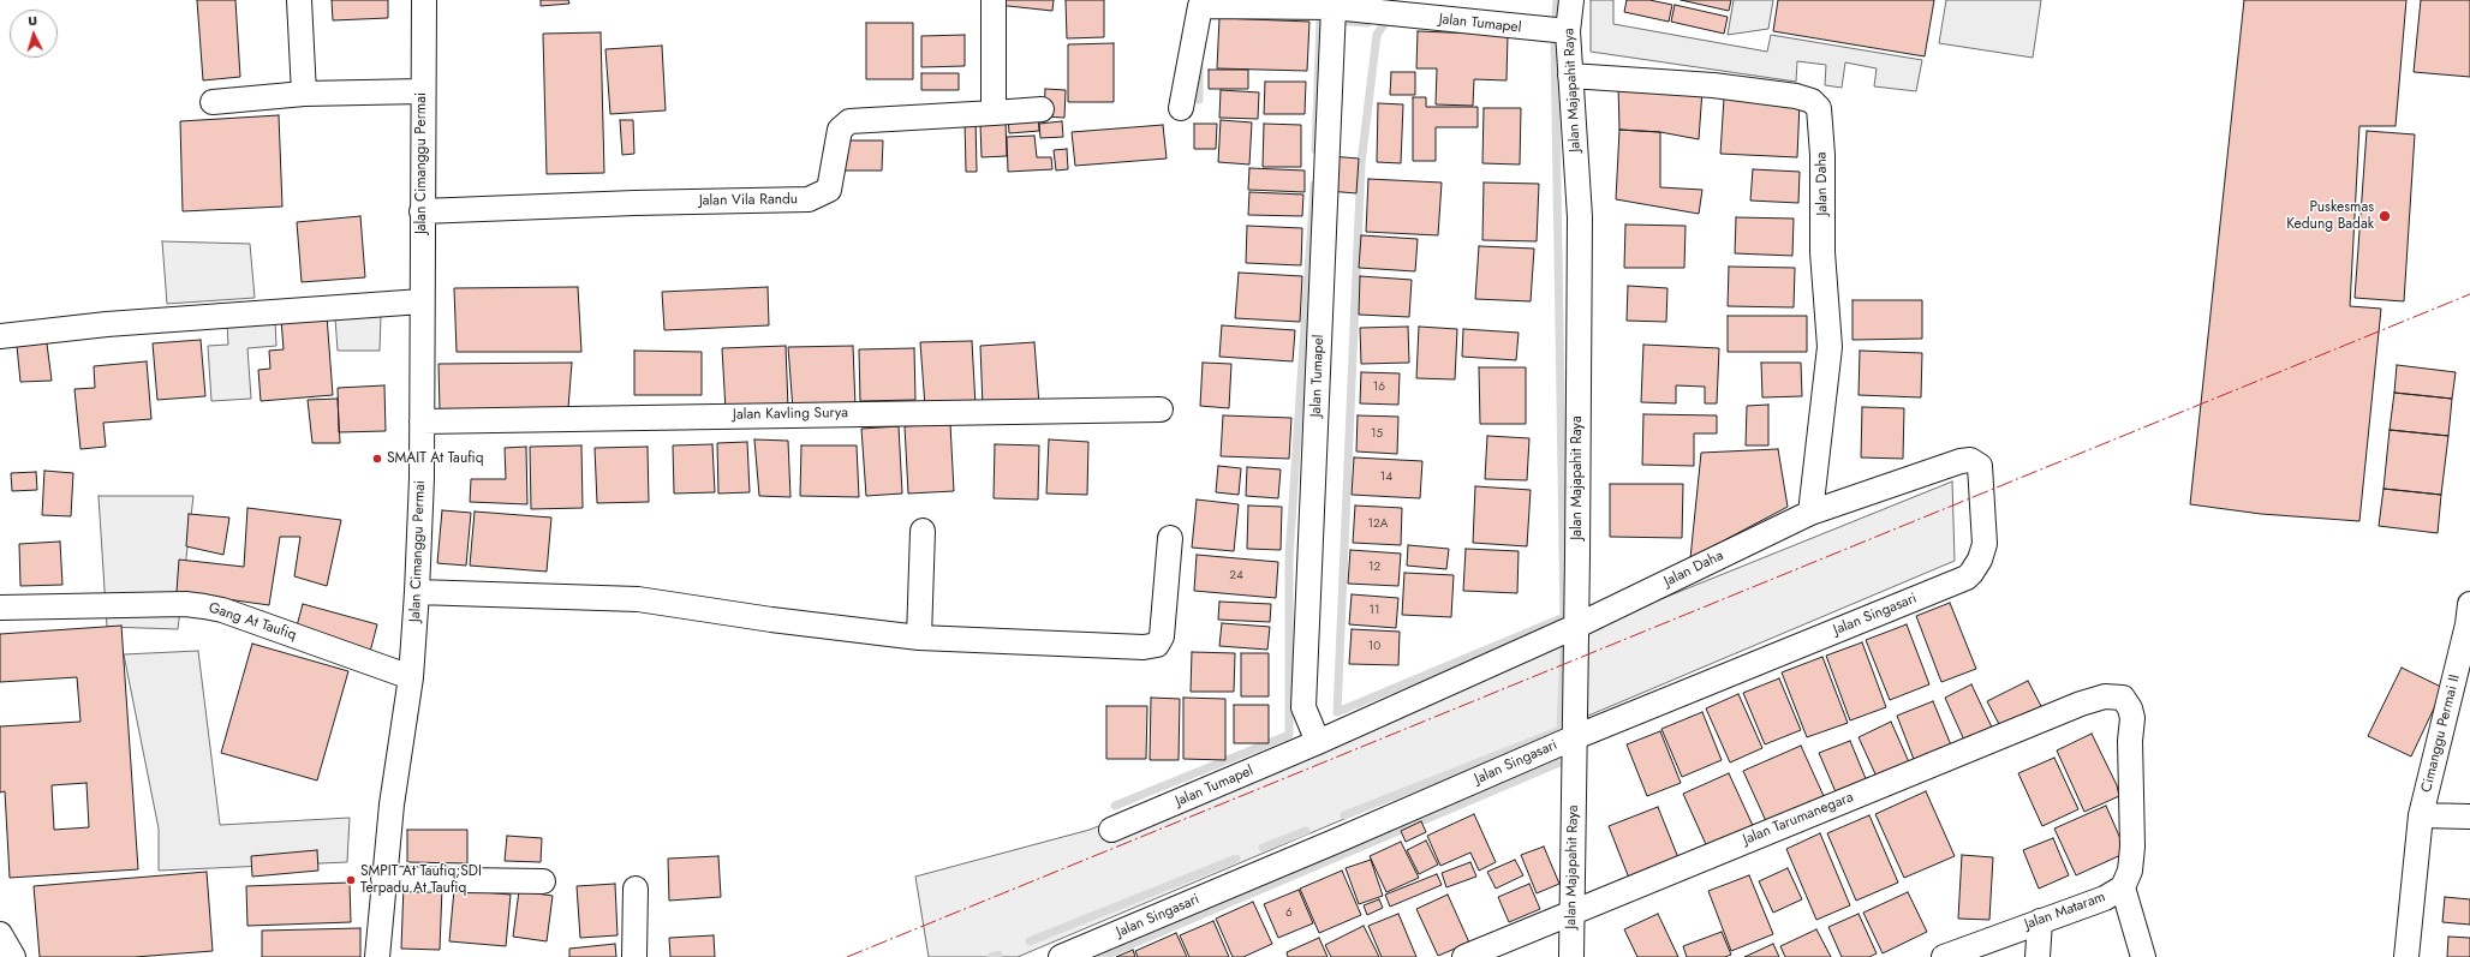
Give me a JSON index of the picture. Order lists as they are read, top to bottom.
{
  "streets": {
    "street": [
      "Jalan Tumapel",
      "Jalan Majapahit Raya",
      "Jalan Cimanggu Permai",
      "Jalan Daha",
      "Jalan Vila Randu",
      "Jalan Kavling Surya",
      "Jalan Singasari",
      "Gang At Taufiq",
      "Cimanggu Permai II",
      "Jalan Tarumanegara",
      "Jalan Mataram"
    ]
  },
  "crossings": [
    ["Jalan Tumapel", "Jalan Majapahit Raya"],
    ["Jalan Tumapel", "Jalan Daha"],
    ["Jalan Majapahit Raya", "Jalan Daha"],
    ["Jalan Majapahit Raya", "Jalan Singasari"],
    ["Jalan Majapahit Raya", "Jalan Tarumanegara"],
    ["Jalan Cimanggu Permai", "Jalan Vila Randu"],
    ["Jalan Cimanggu Permai", "Jalan Kavling Surya"],
    ["Jalan Cimanggu Permai", "Gang At Taufiq"],
    ["Jalan Daha", "Jalan Singasari"],
    ["Jalan Tarumanegara", "Jalan Mataram"]
  ],
  "places": ["Puskesmas Kedung Badak", "SMAIT At Taufiq", "SMPIT At Taufiq;SDI Terpadu At Taufiq"],
  "house_numbers": [
    "16",
    "15",
    "14",
    "12A",
    "12",
    "24",
    "11",
    "10",
    "6"
  ],
  "north": "top"
}
